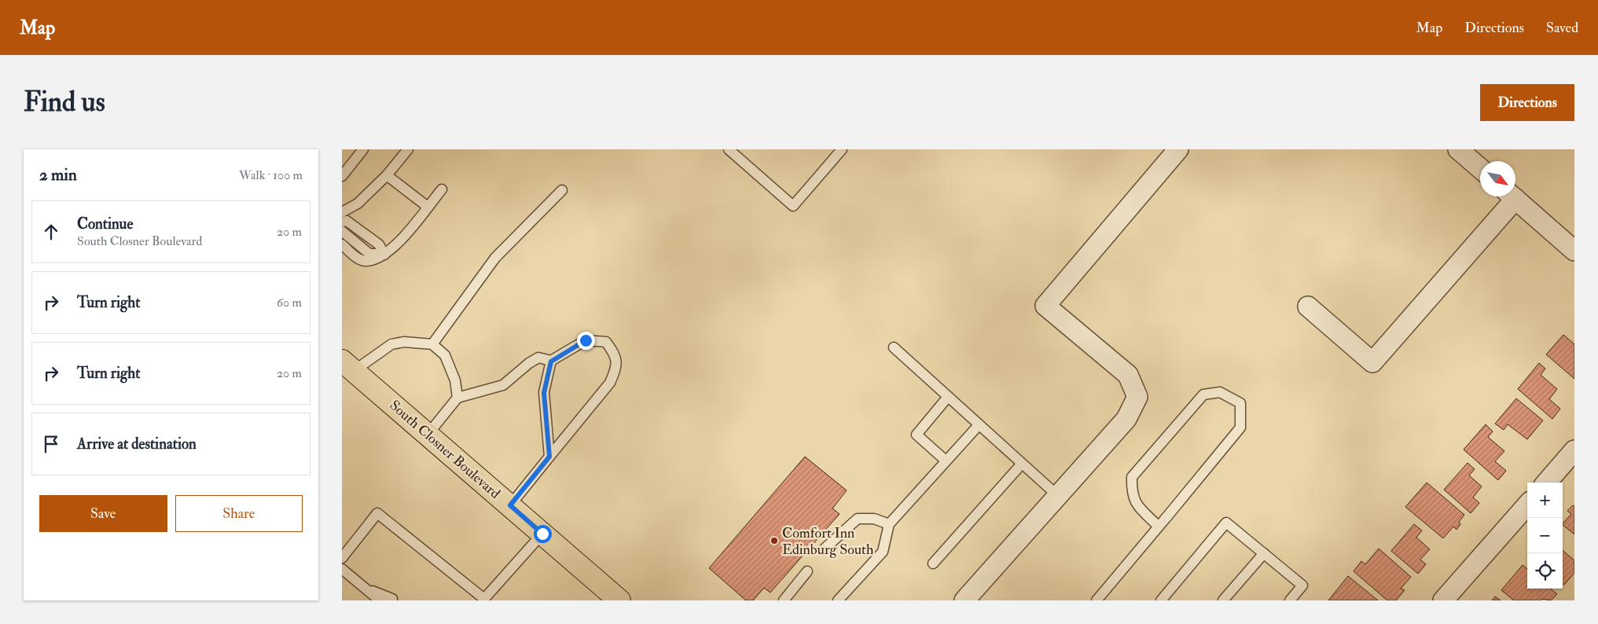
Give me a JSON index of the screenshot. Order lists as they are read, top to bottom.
{
  "streets": {
    "main road": ["South Closner Boulevard"]
  },
  "places": ["Comfort Inn Edinburg South"],
  "north": "bottom right",
  "page": {
    "header": "Map",
    "nav": ["Map", "Directions", "Saved"],
    "buttons": [
      "Directions",
      ["Save", "Share"]
    ],
    "title": "Find us",
    "heading": ["2 min", "Walk · 100 m"],
    "list": [
      ["Continue", "South Closner Boulevard", "20 m"],
      ["Turn right", "60 m"],
      ["Turn right", "20 m"],
      "Arrive at destination"
    ],
    "map_buttons": ["+", "−"]
  }
}
